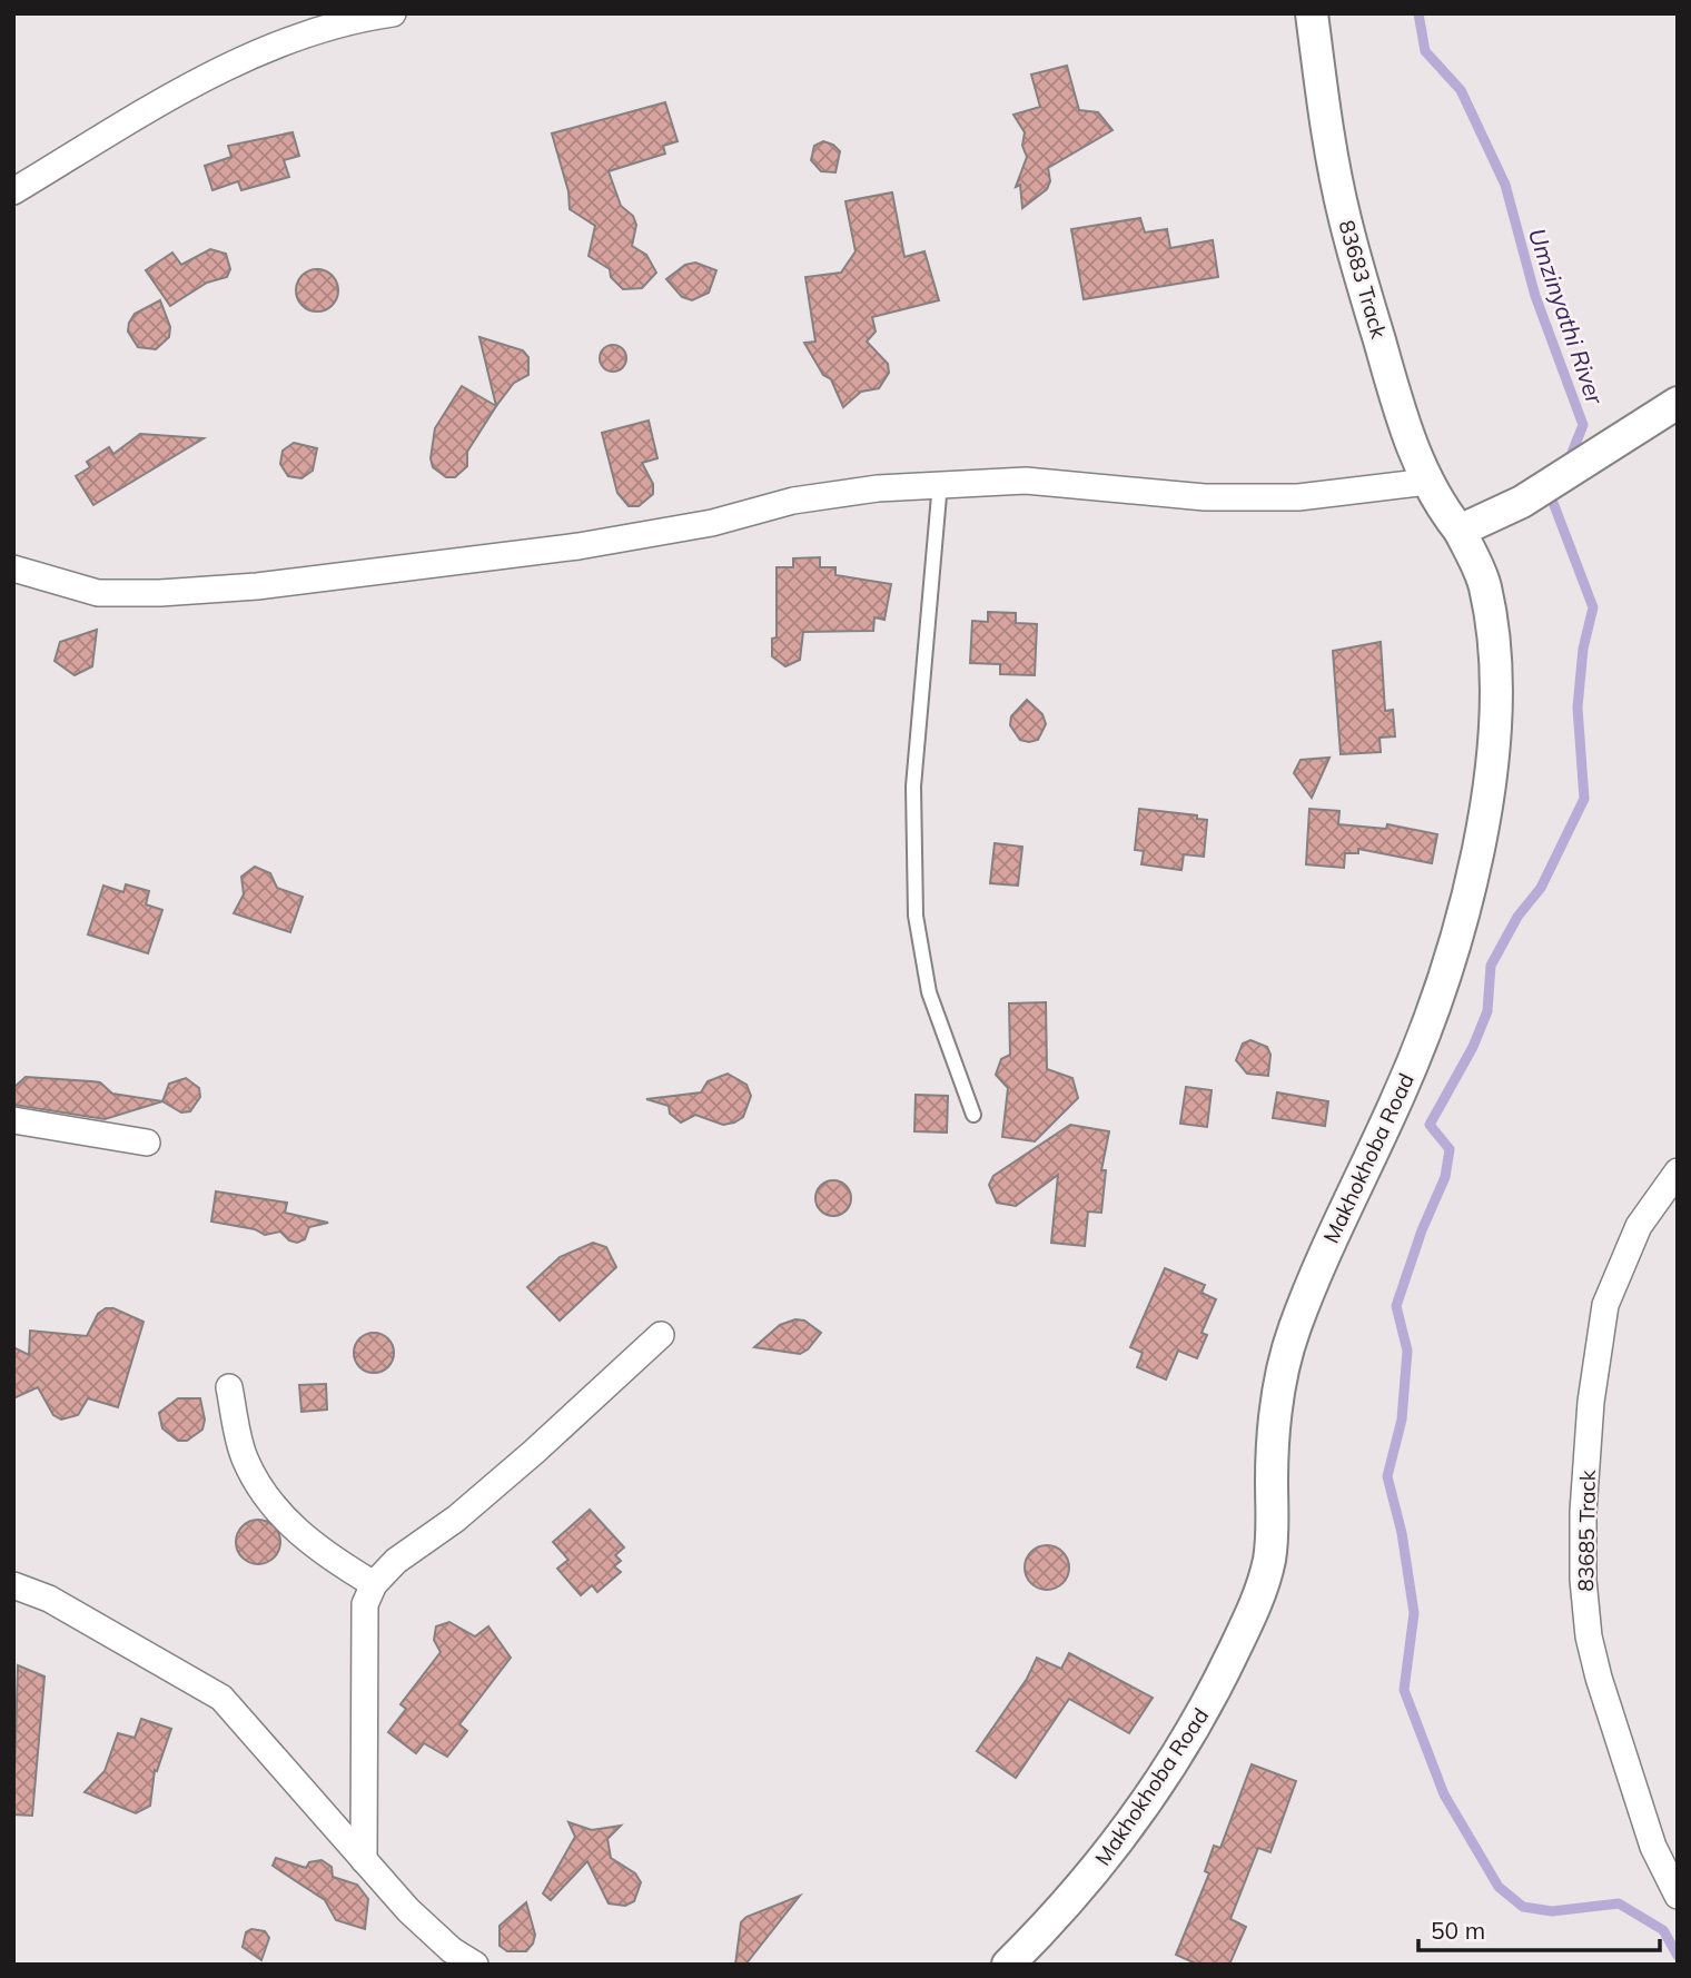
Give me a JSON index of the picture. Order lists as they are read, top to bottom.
{
  "streets": {
    "street": ["83683 Track", "Makhokhoba Road", "83685 Track"]
  },
  "crossings": [
    ["83683 Track", "Makhokhoba Road"]
  ],
  "water": ["Umzinyathi River"],
  "scale_bar": "50 m"
}
